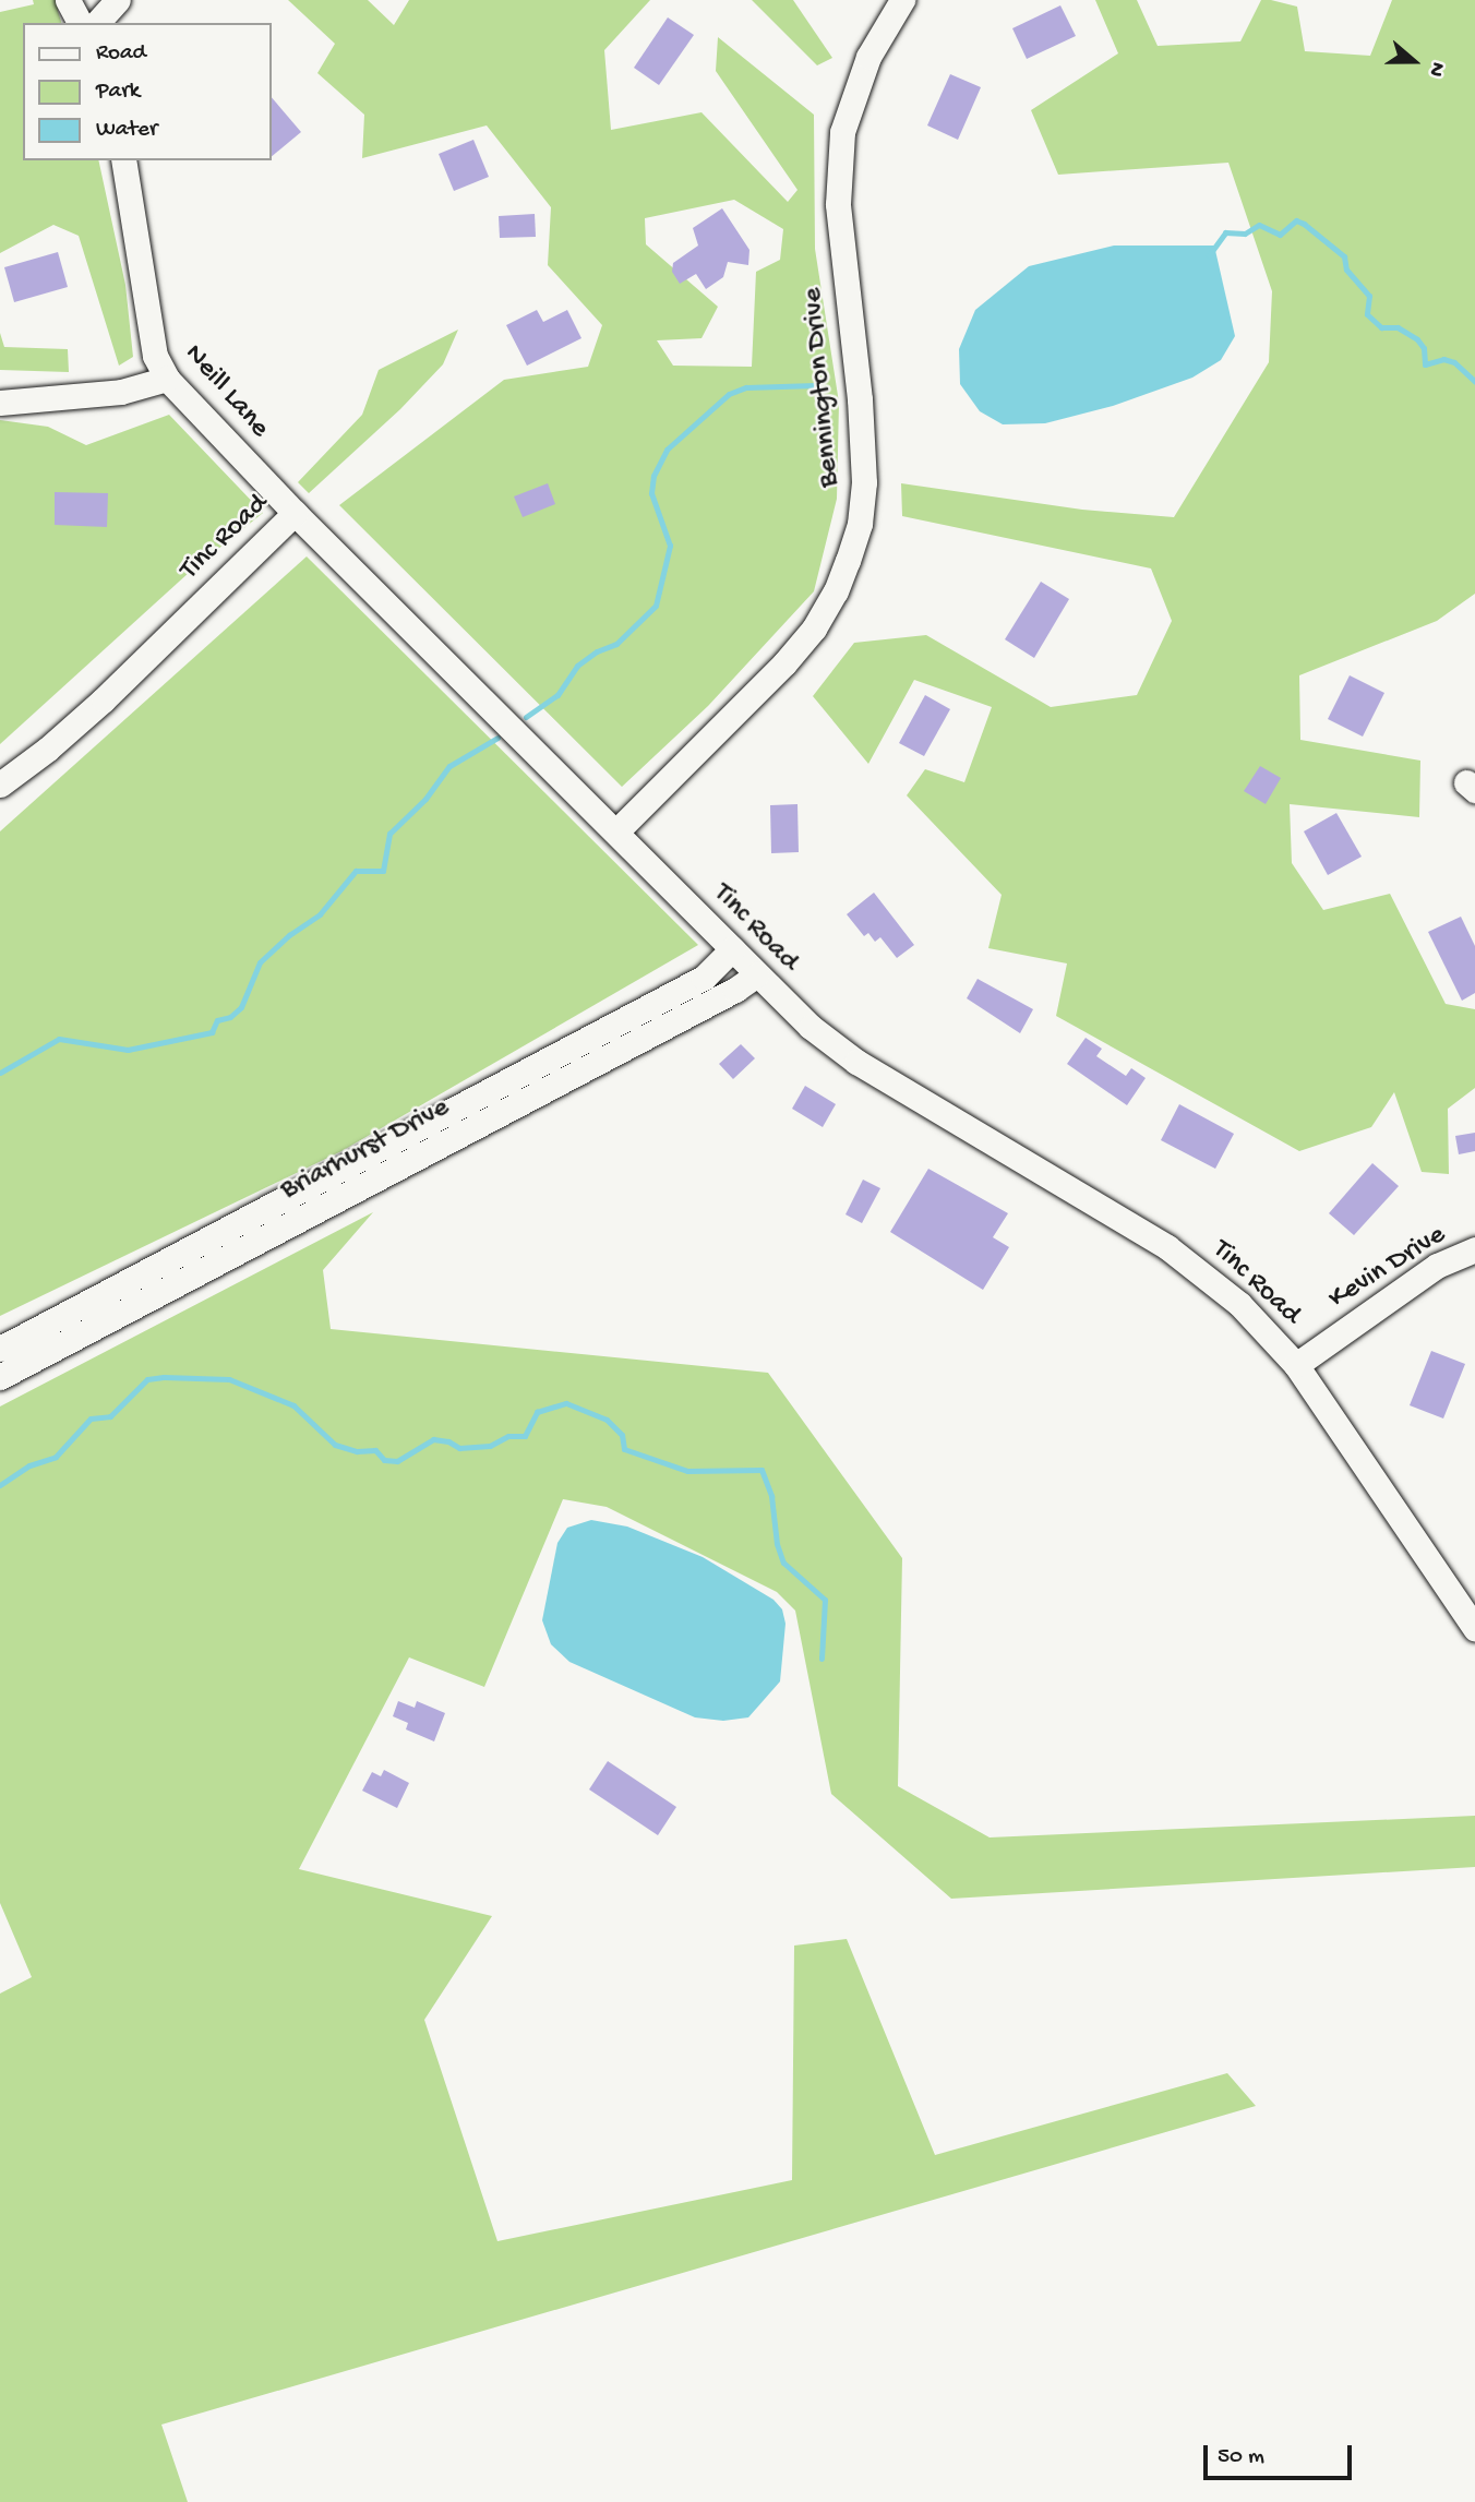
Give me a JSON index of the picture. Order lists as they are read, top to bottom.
{
  "streets": {
    "street": [
      "Bennington Drive",
      "Neill Lane",
      "Tinc Road",
      "Briarhurst Drive",
      "Kevin Drive"
    ]
  },
  "crossings": [
    ["Bennington Drive", "Tinc Road"],
    ["Neill Lane", "Tinc Road"],
    ["Tinc Road", "Briarhurst Drive"],
    ["Tinc Road", "Kevin Drive"]
  ],
  "legend": ["Road", "Park", "Water"],
  "scale_bar": "50 m",
  "north": "right"
}
